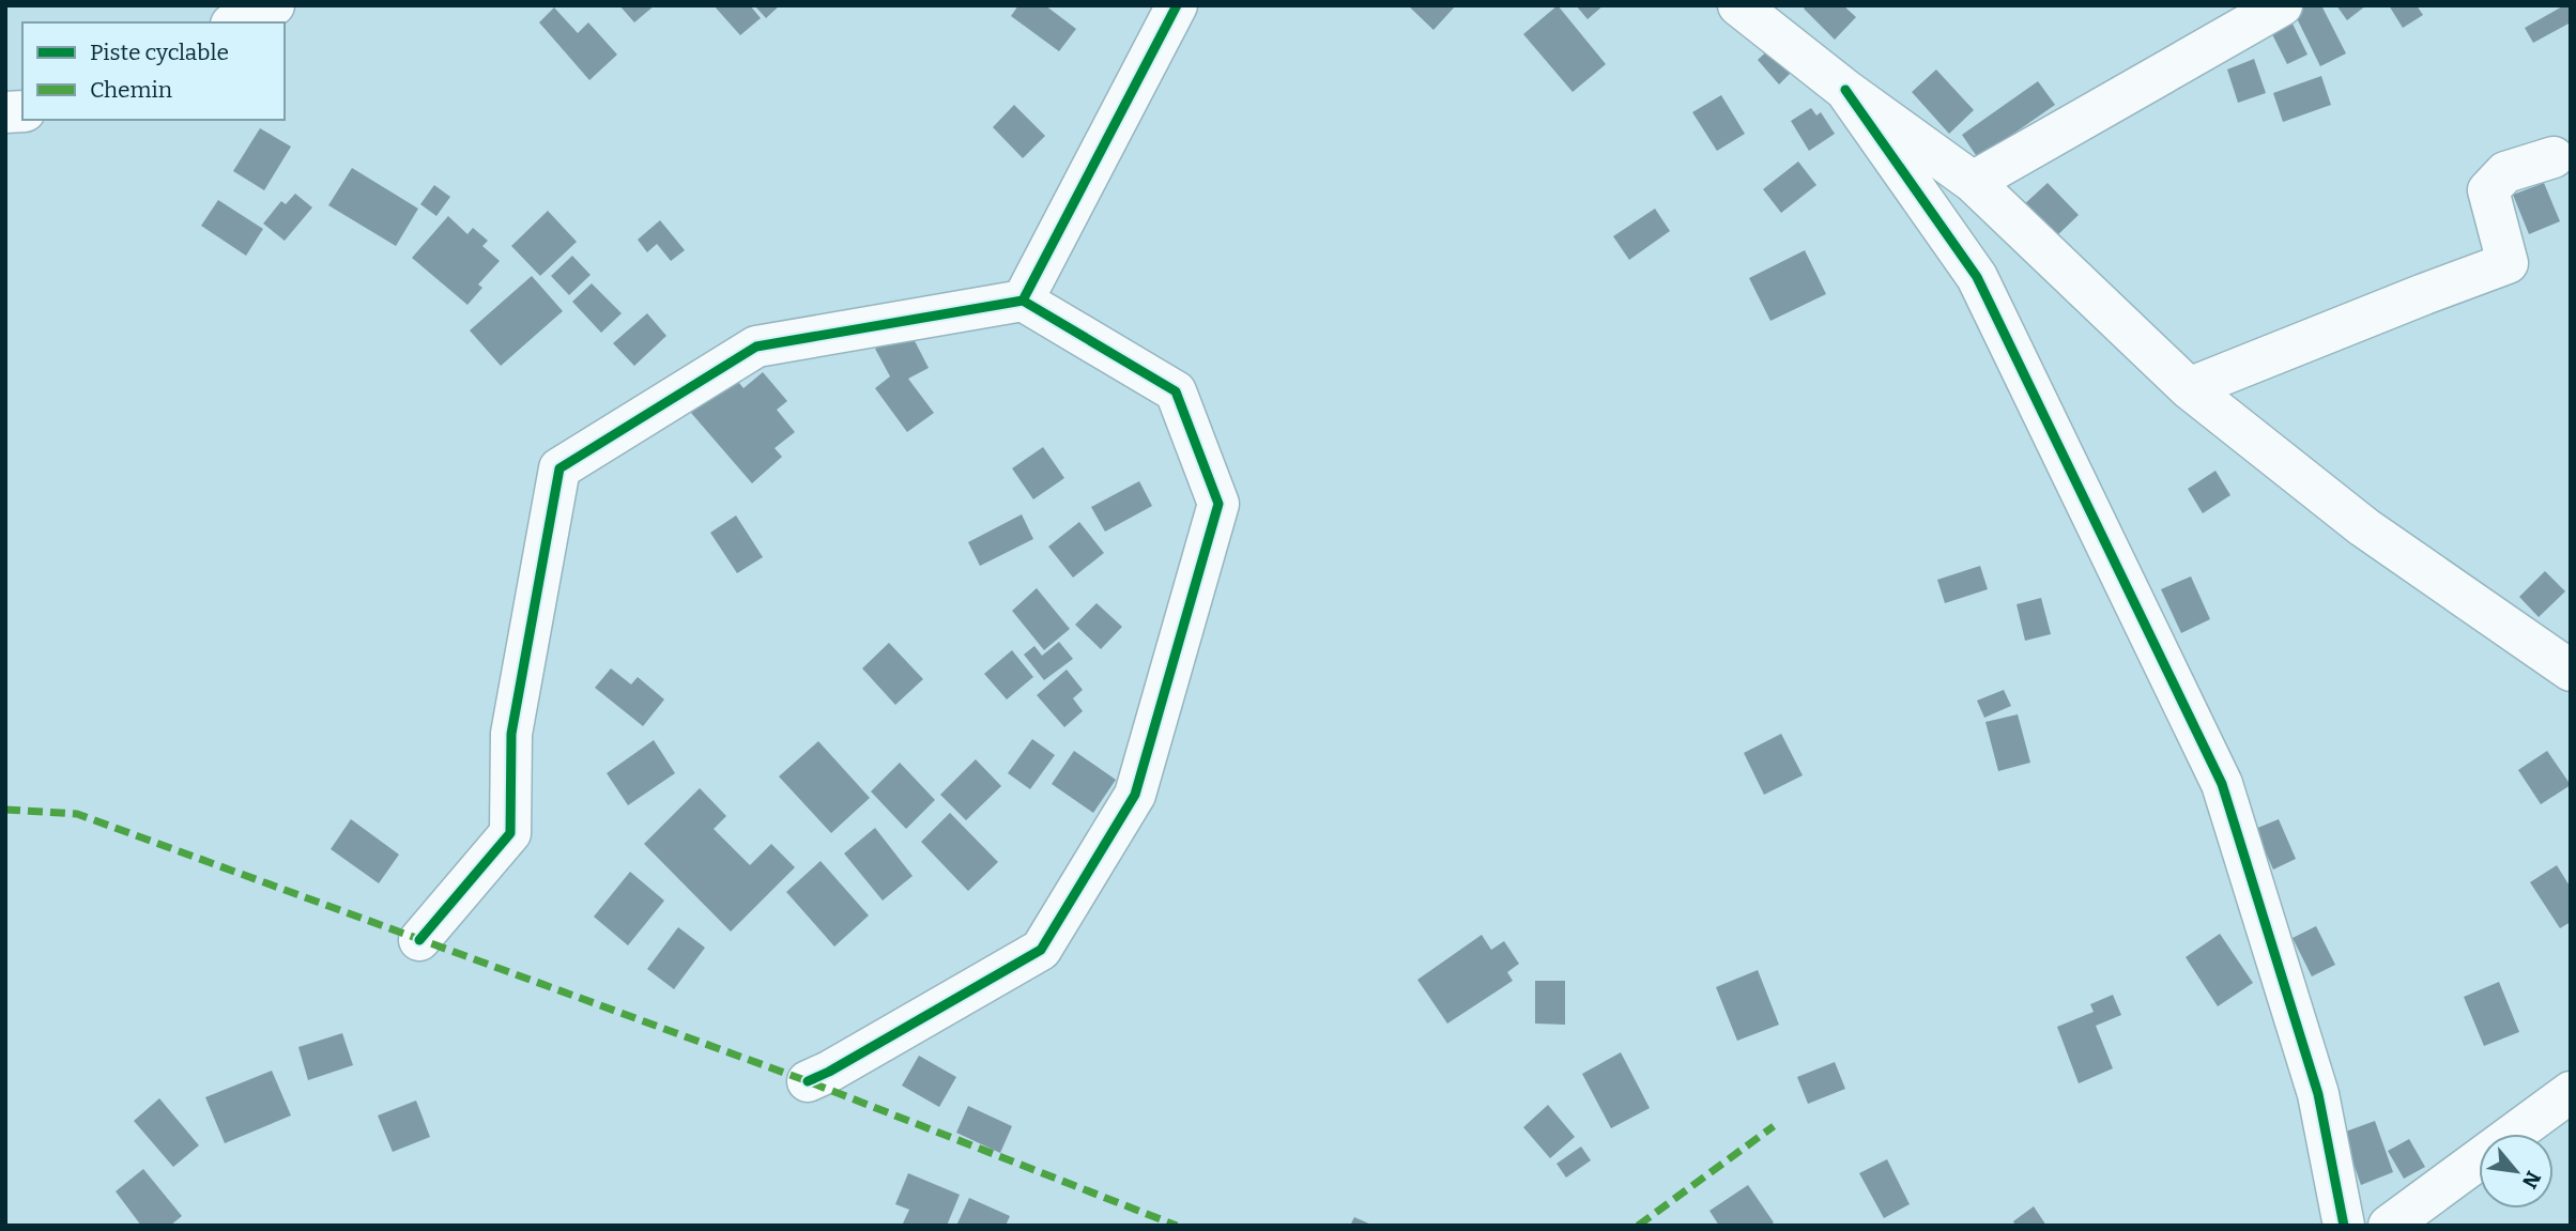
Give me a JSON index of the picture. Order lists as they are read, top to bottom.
{
  "legend": ["Piste cyclable", "Chemin"],
  "north": "bottom right"
}
